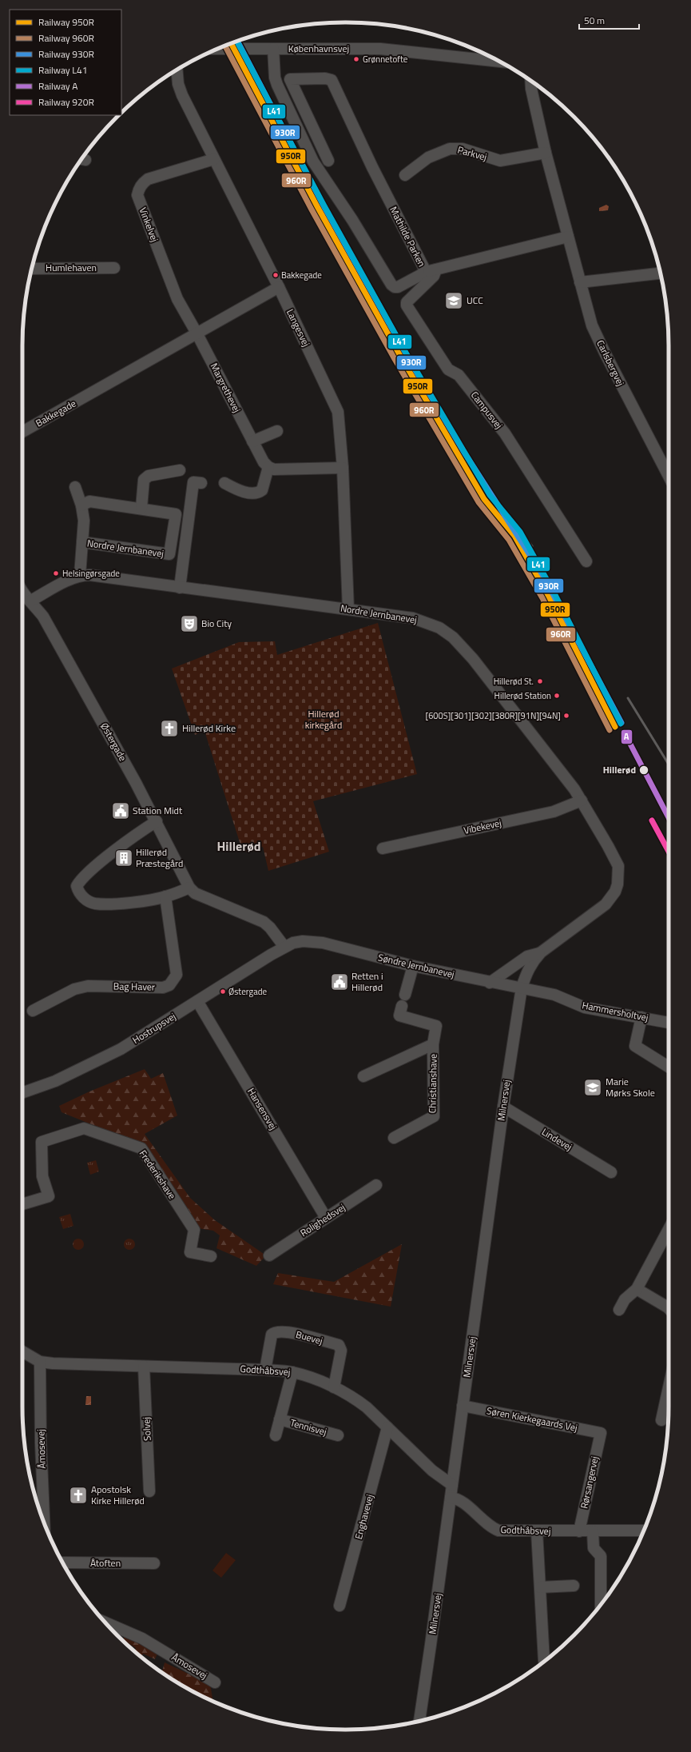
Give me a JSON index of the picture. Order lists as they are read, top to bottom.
{
  "streets": {
    "street": [
      "Københavnsvej",
      "Parkvej",
      "Vinkelvej",
      "Mathilde Parken",
      "Humlehaven",
      "Langesvej",
      "Carlsbergvej",
      "Margrethevej",
      "Campusvej",
      "Bakkegade",
      "Nordre Jernbanevej",
      "Østergade",
      "Vibekevej",
      "Søndre Jernbanevej",
      "Bag Haver",
      "Hammersholtvej",
      "Hostrupsvej",
      "Christianshave",
      "Milnersvej",
      "Hansensvej",
      "Lindevej",
      "Frederikshave",
      "Rolighedsvej",
      "Buevej",
      "Godthåbsvej",
      "Søren Kierkegaards Vej",
      "Tennisvej",
      "Solvej",
      "Åmosevej",
      "Rørsangervej",
      "Enghavevej",
      "Åtoften"
    ]
  },
  "crossings": [
    ["Københavnsvej", "Mathilde Parken"],
    ["Parkvej", "Carlsbergvej"],
    ["Vinkelvej", "Langesvej"],
    ["Vinkelvej", "Margrethevej"],
    ["Vinkelvej", "Bakkegade"],
    ["Langesvej", "Bakkegade"],
    ["Langesvej", "Nordre Jernbanevej"],
    ["Margrethevej", "Bakkegade"],
    ["Nordre Jernbanevej", "Vibekevej"],
    ["Søndre Jernbanevej", "Hammersholtvej"],
    ["Søndre Jernbanevej", "Hostrupsvej"],
    ["Søndre Jernbanevej", "Milnersvej"],
    ["Hammersholtvej", "Milnersvej"],
    ["Hostrupsvej", "Hansensvej"],
    ["Milnersvej", "Lindevej"],
    ["Milnersvej", "Godthåbsvej"],
    ["Milnersvej", "Søren Kierkegaards Vej"],
    ["Hansensvej", "Rolighedsvej"],
    ["Buevej", "Godthåbsvej"],
    ["Godthåbsvej", "Tennisvej"],
    ["Godthåbsvej", "Solvej"],
    ["Godthåbsvej", "Åmosevej"],
    ["Godthåbsvej", "Rørsangervej"],
    ["Godthåbsvej", "Enghavevej"],
    ["Søren Kierkegaards Vej", "Rørsangervej"]
  ],
  "districts": ["Hillerød"],
  "parks": ["Hillerød kirkegård"],
  "places": {
    "other": [
      "Grønnetofte",
      "Bakkegade",
      "Helsingørsgade",
      "Hillerød St.",
      "Hillerød Station",
      "[600S][301][302][380R][91N][94N]",
      "Hillerød",
      "Østergade"
    ],
    "school or university": ["UCC", "Marie Mørks Skole"],
    "theatre": ["Bio City"],
    "church": ["Hillerød Kirke", "Apostolsk Kirke Hillerød"],
    "public building": ["Station Midt", "Retten i Hillerød"],
    "building": ["Hillerød Præstegård"]
  },
  "lines": [
    "rail line 930R",
    "rail line L41",
    "rail line 950R",
    "rail line 960R",
    "rail line A",
    "rail line 920R"
  ],
  "legend": [
    "Railway 950R",
    "Railway 960R",
    "Railway 930R",
    "Railway L41",
    "Railway A",
    "Railway 920R"
  ],
  "scale_bar": "50 m"
}
